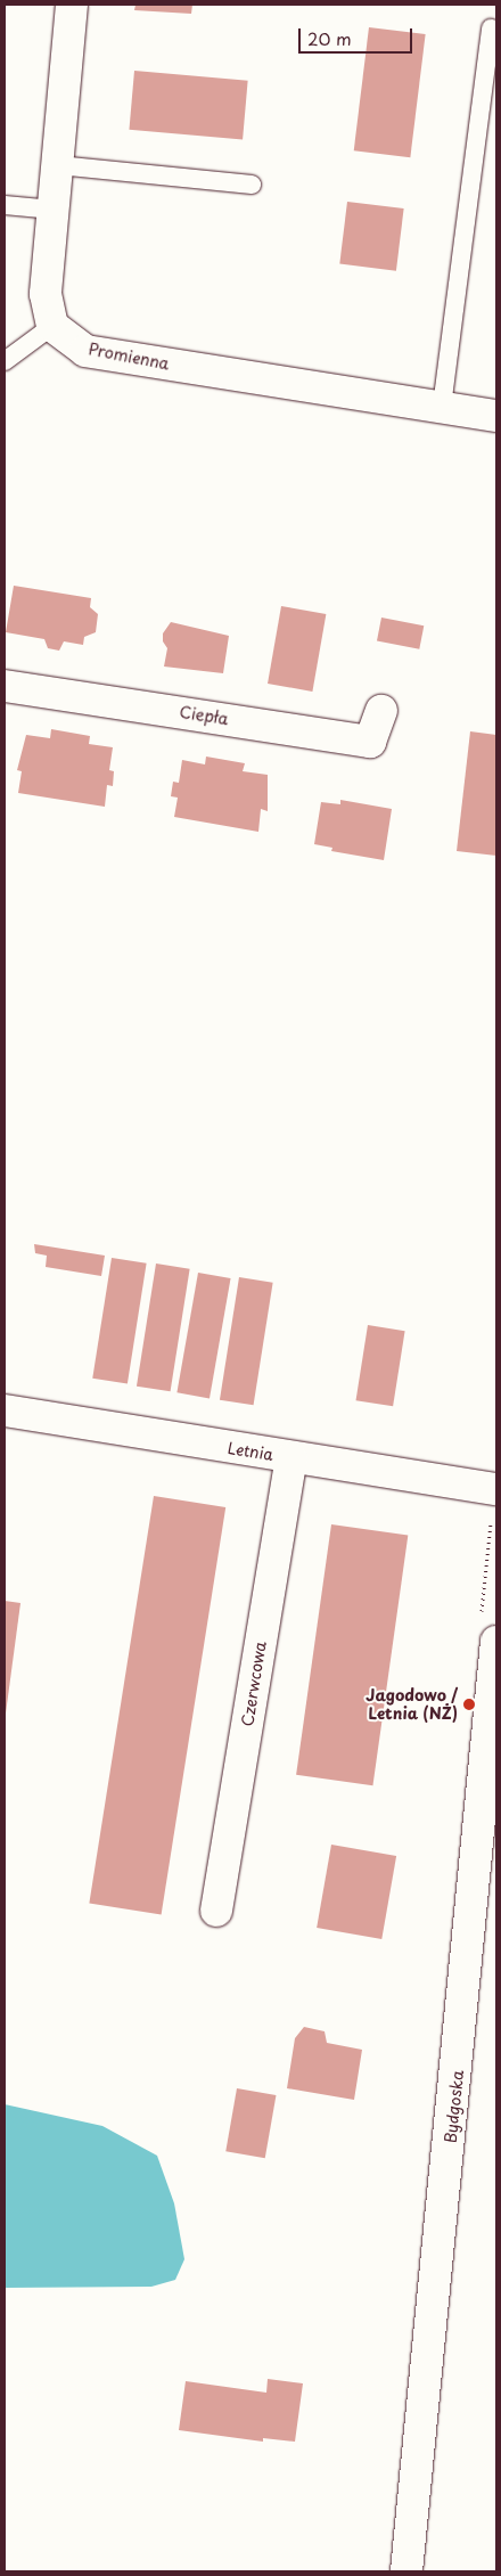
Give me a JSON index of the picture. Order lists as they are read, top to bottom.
{
  "streets": {
    "street": [
      "Promienna",
      "Ciepła",
      "Letnia",
      "Czerwcowa",
      "Bydgoska"
    ]
  },
  "crossings": [
    ["Letnia", "Czerwcowa"]
  ],
  "places": ["Jagodowo / Letnia (NŻ)"],
  "scale_bar": "20 m"
}
